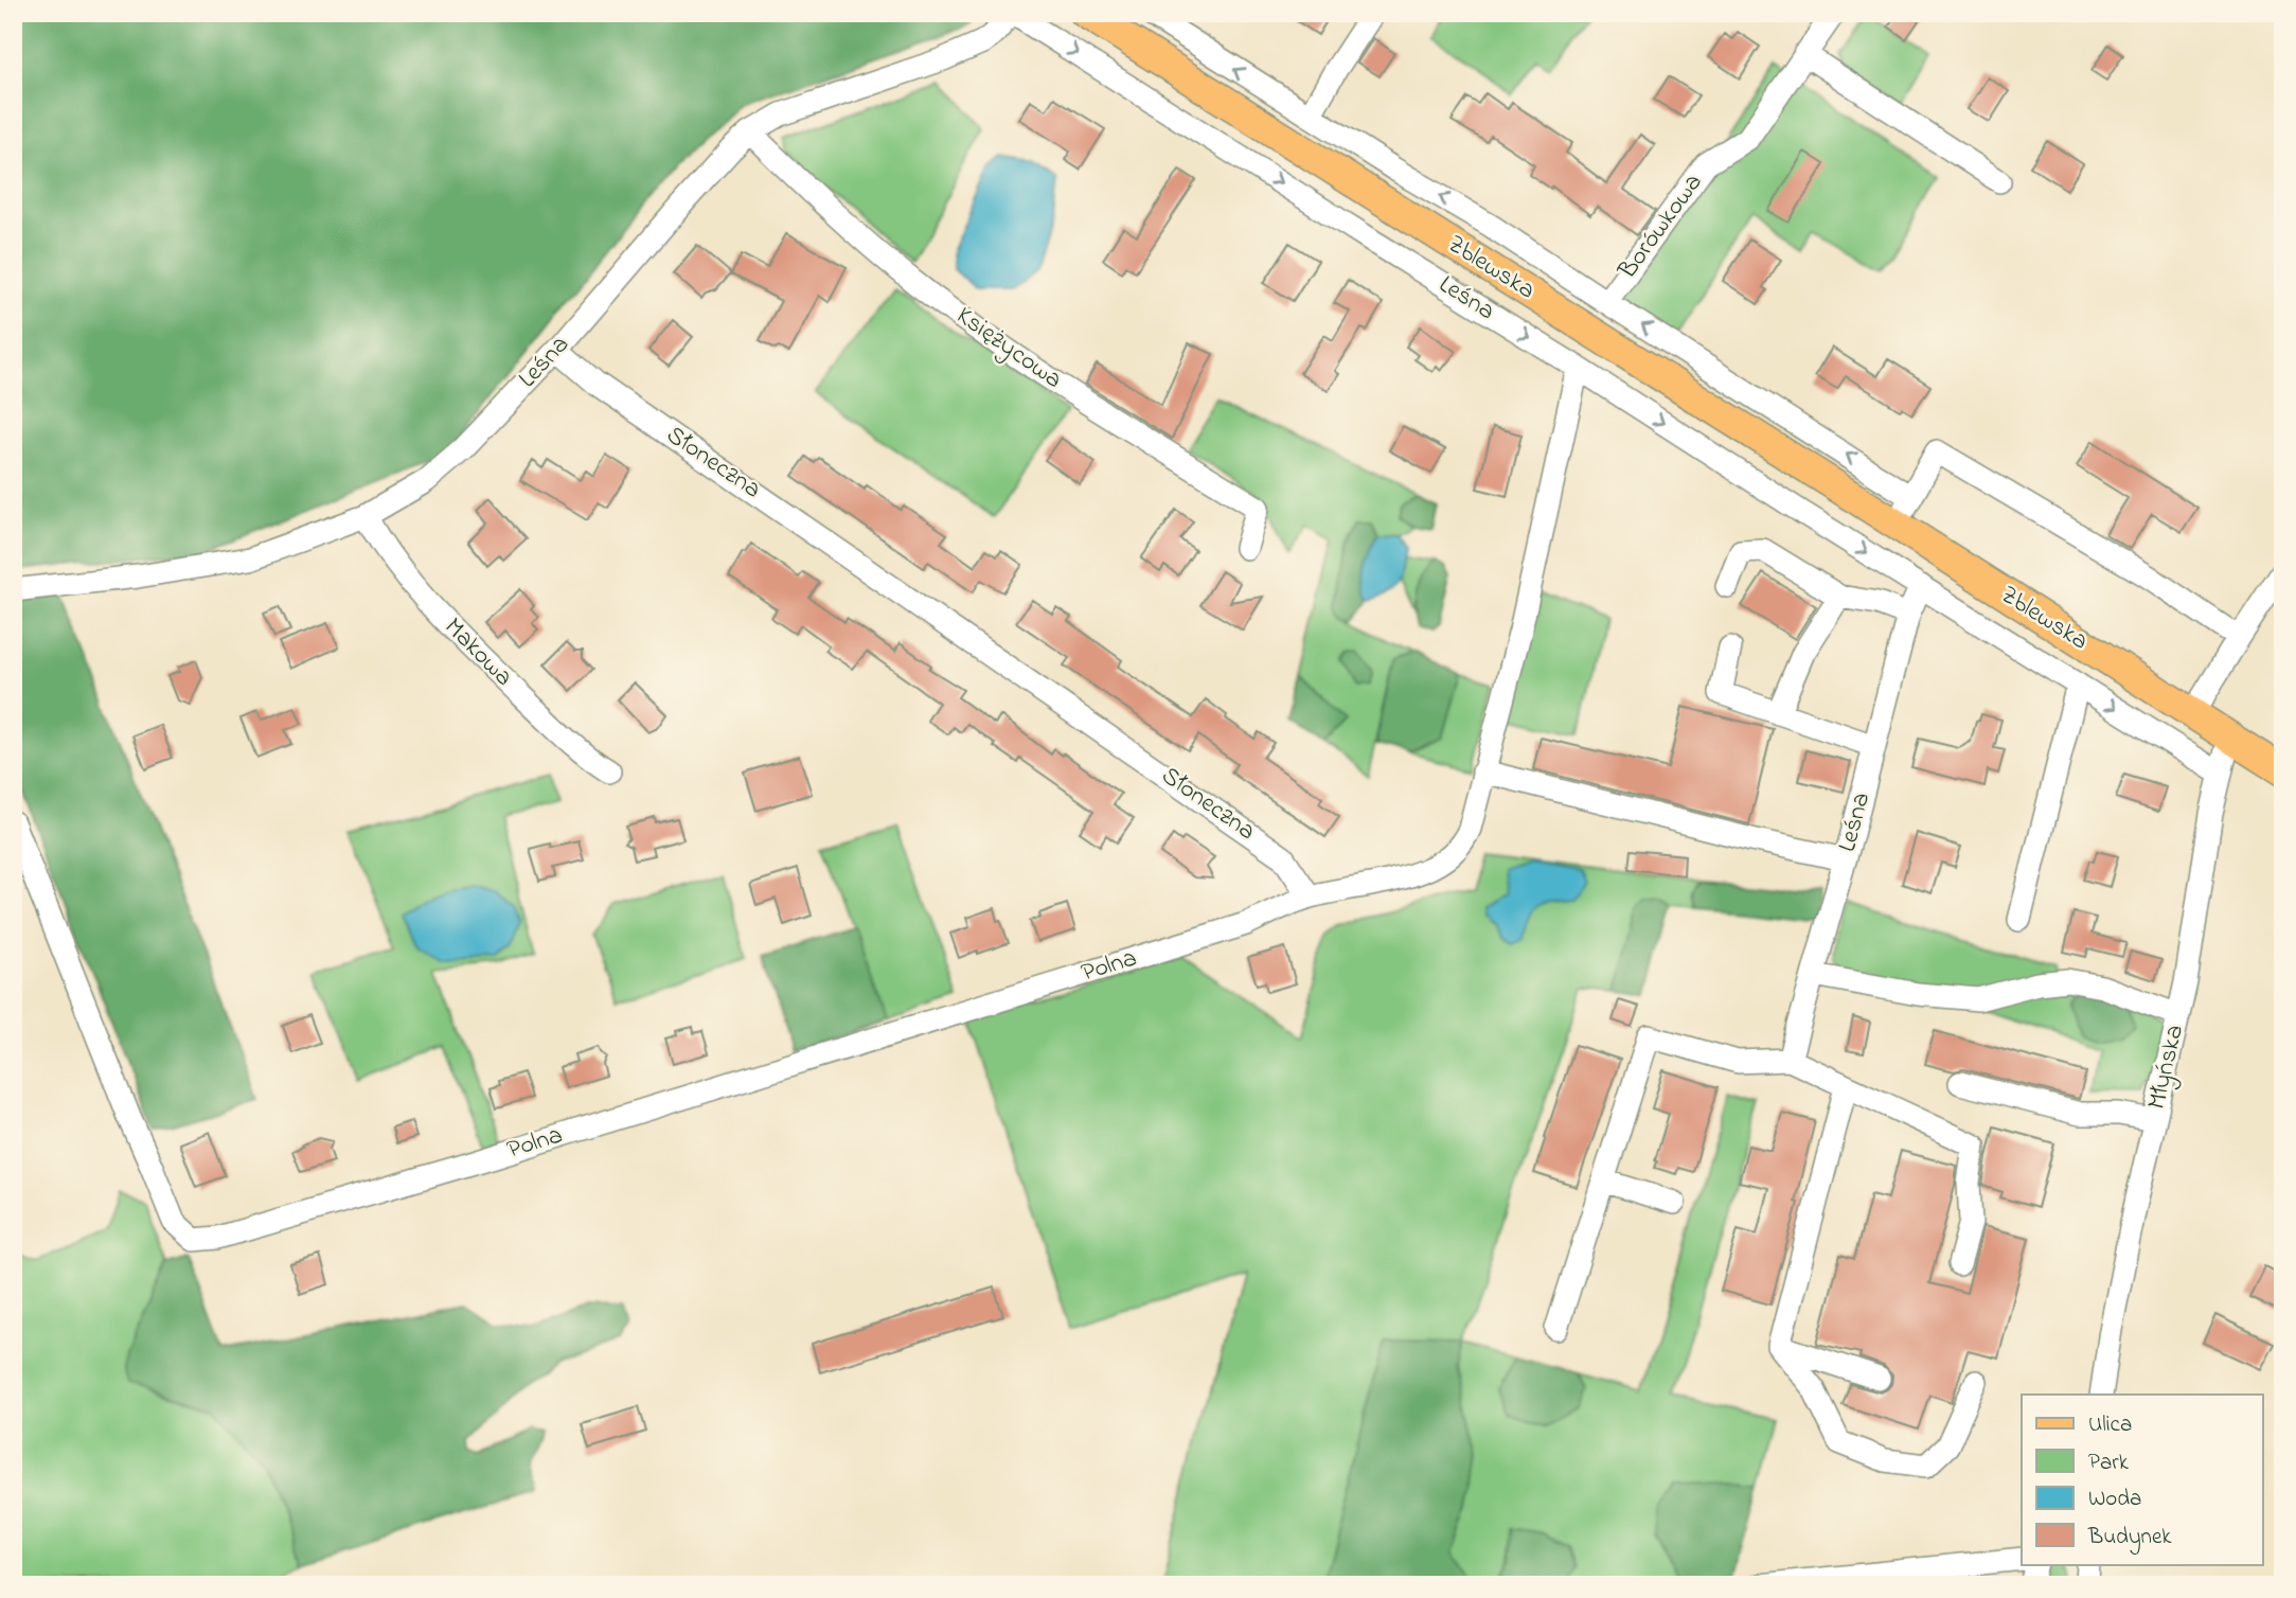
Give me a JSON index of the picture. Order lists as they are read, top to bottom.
{
  "streets": {
    "main road": ["Zblewska"],
    "street": [
      "Borówkowa",
      "Leśna",
      "Księżycowa",
      "Słoneczna",
      "Makowa",
      "Polna",
      "Młyńska"
    ]
  },
  "crossings": [
    ["Borówkowa", "Zblewska"],
    ["Zblewska", "Młyńska"],
    ["Leśna", "Księżycowa"],
    ["Leśna", "Słoneczna"],
    ["Leśna", "Makowa"],
    ["Leśna", "Młyńska"],
    ["Słoneczna", "Polna"]
  ],
  "one_way": ["Leśna"],
  "legend": [
    "Ulica",
    "Park",
    "Woda",
    "Budynek"
  ]
}
